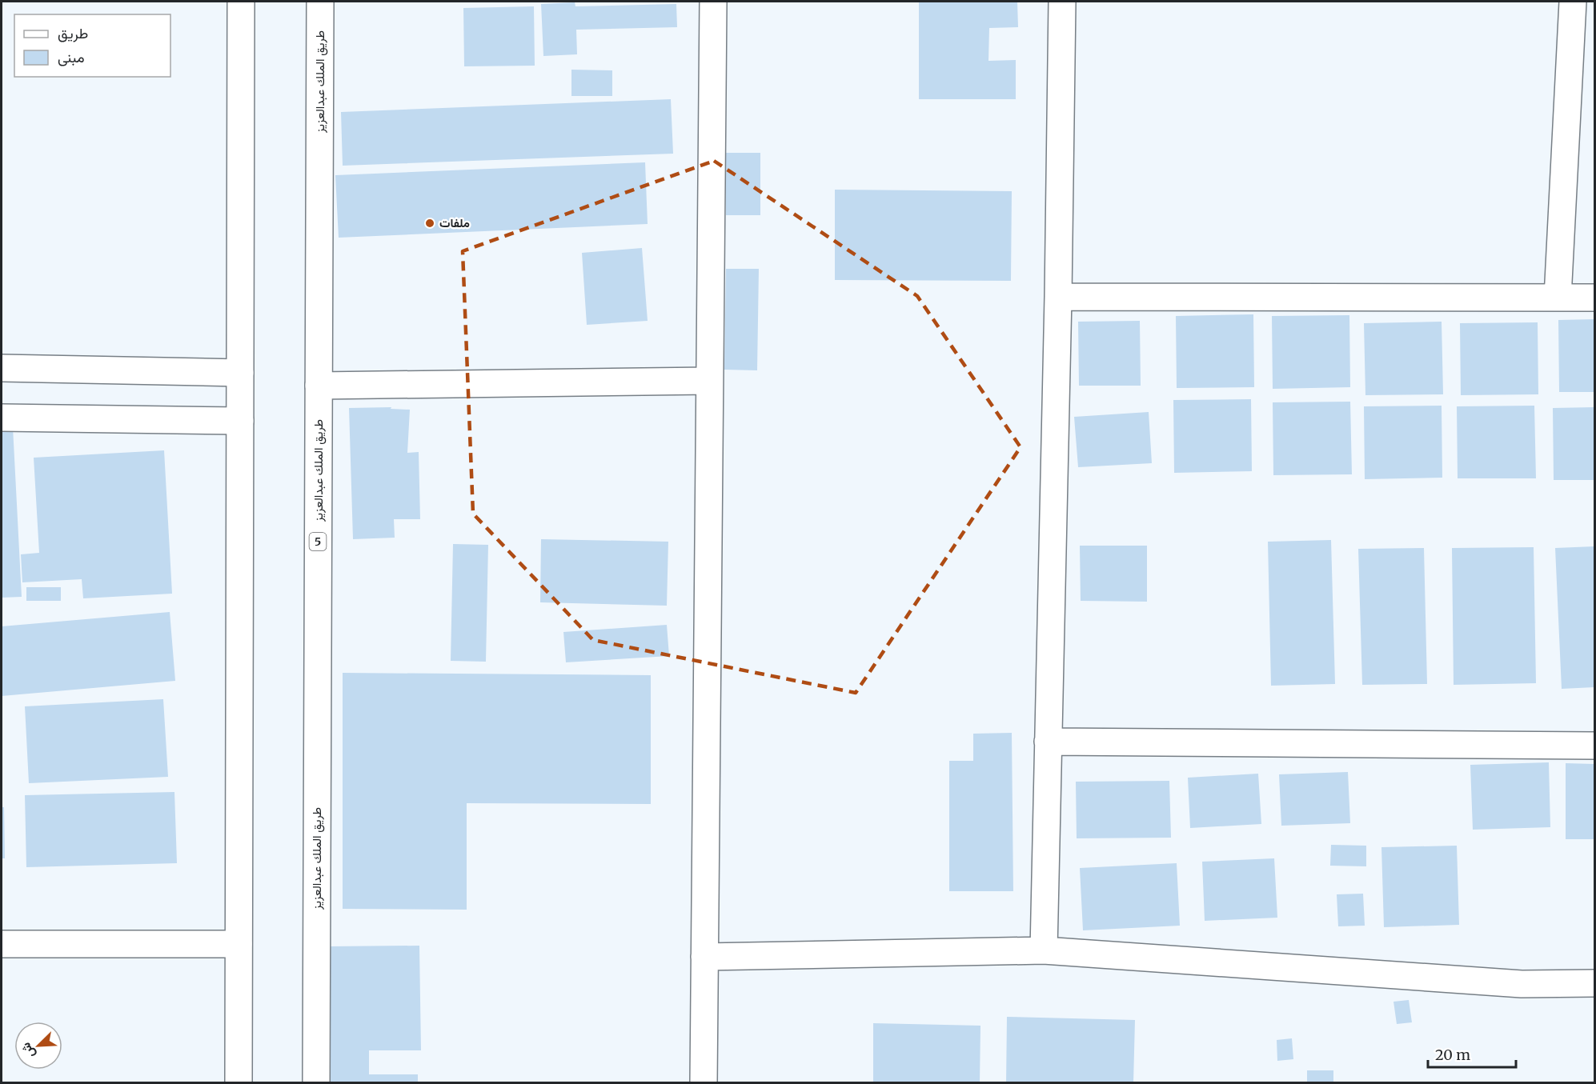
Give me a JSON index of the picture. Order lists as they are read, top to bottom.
{
  "streets": {
    "main road": ["طريق الملك عبدالعزيز", "5"]
  },
  "places": ["ملفات"],
  "legend": ["طريق", "مبنى"],
  "scale_bar": "20 m",
  "north": "bottom left"
}
